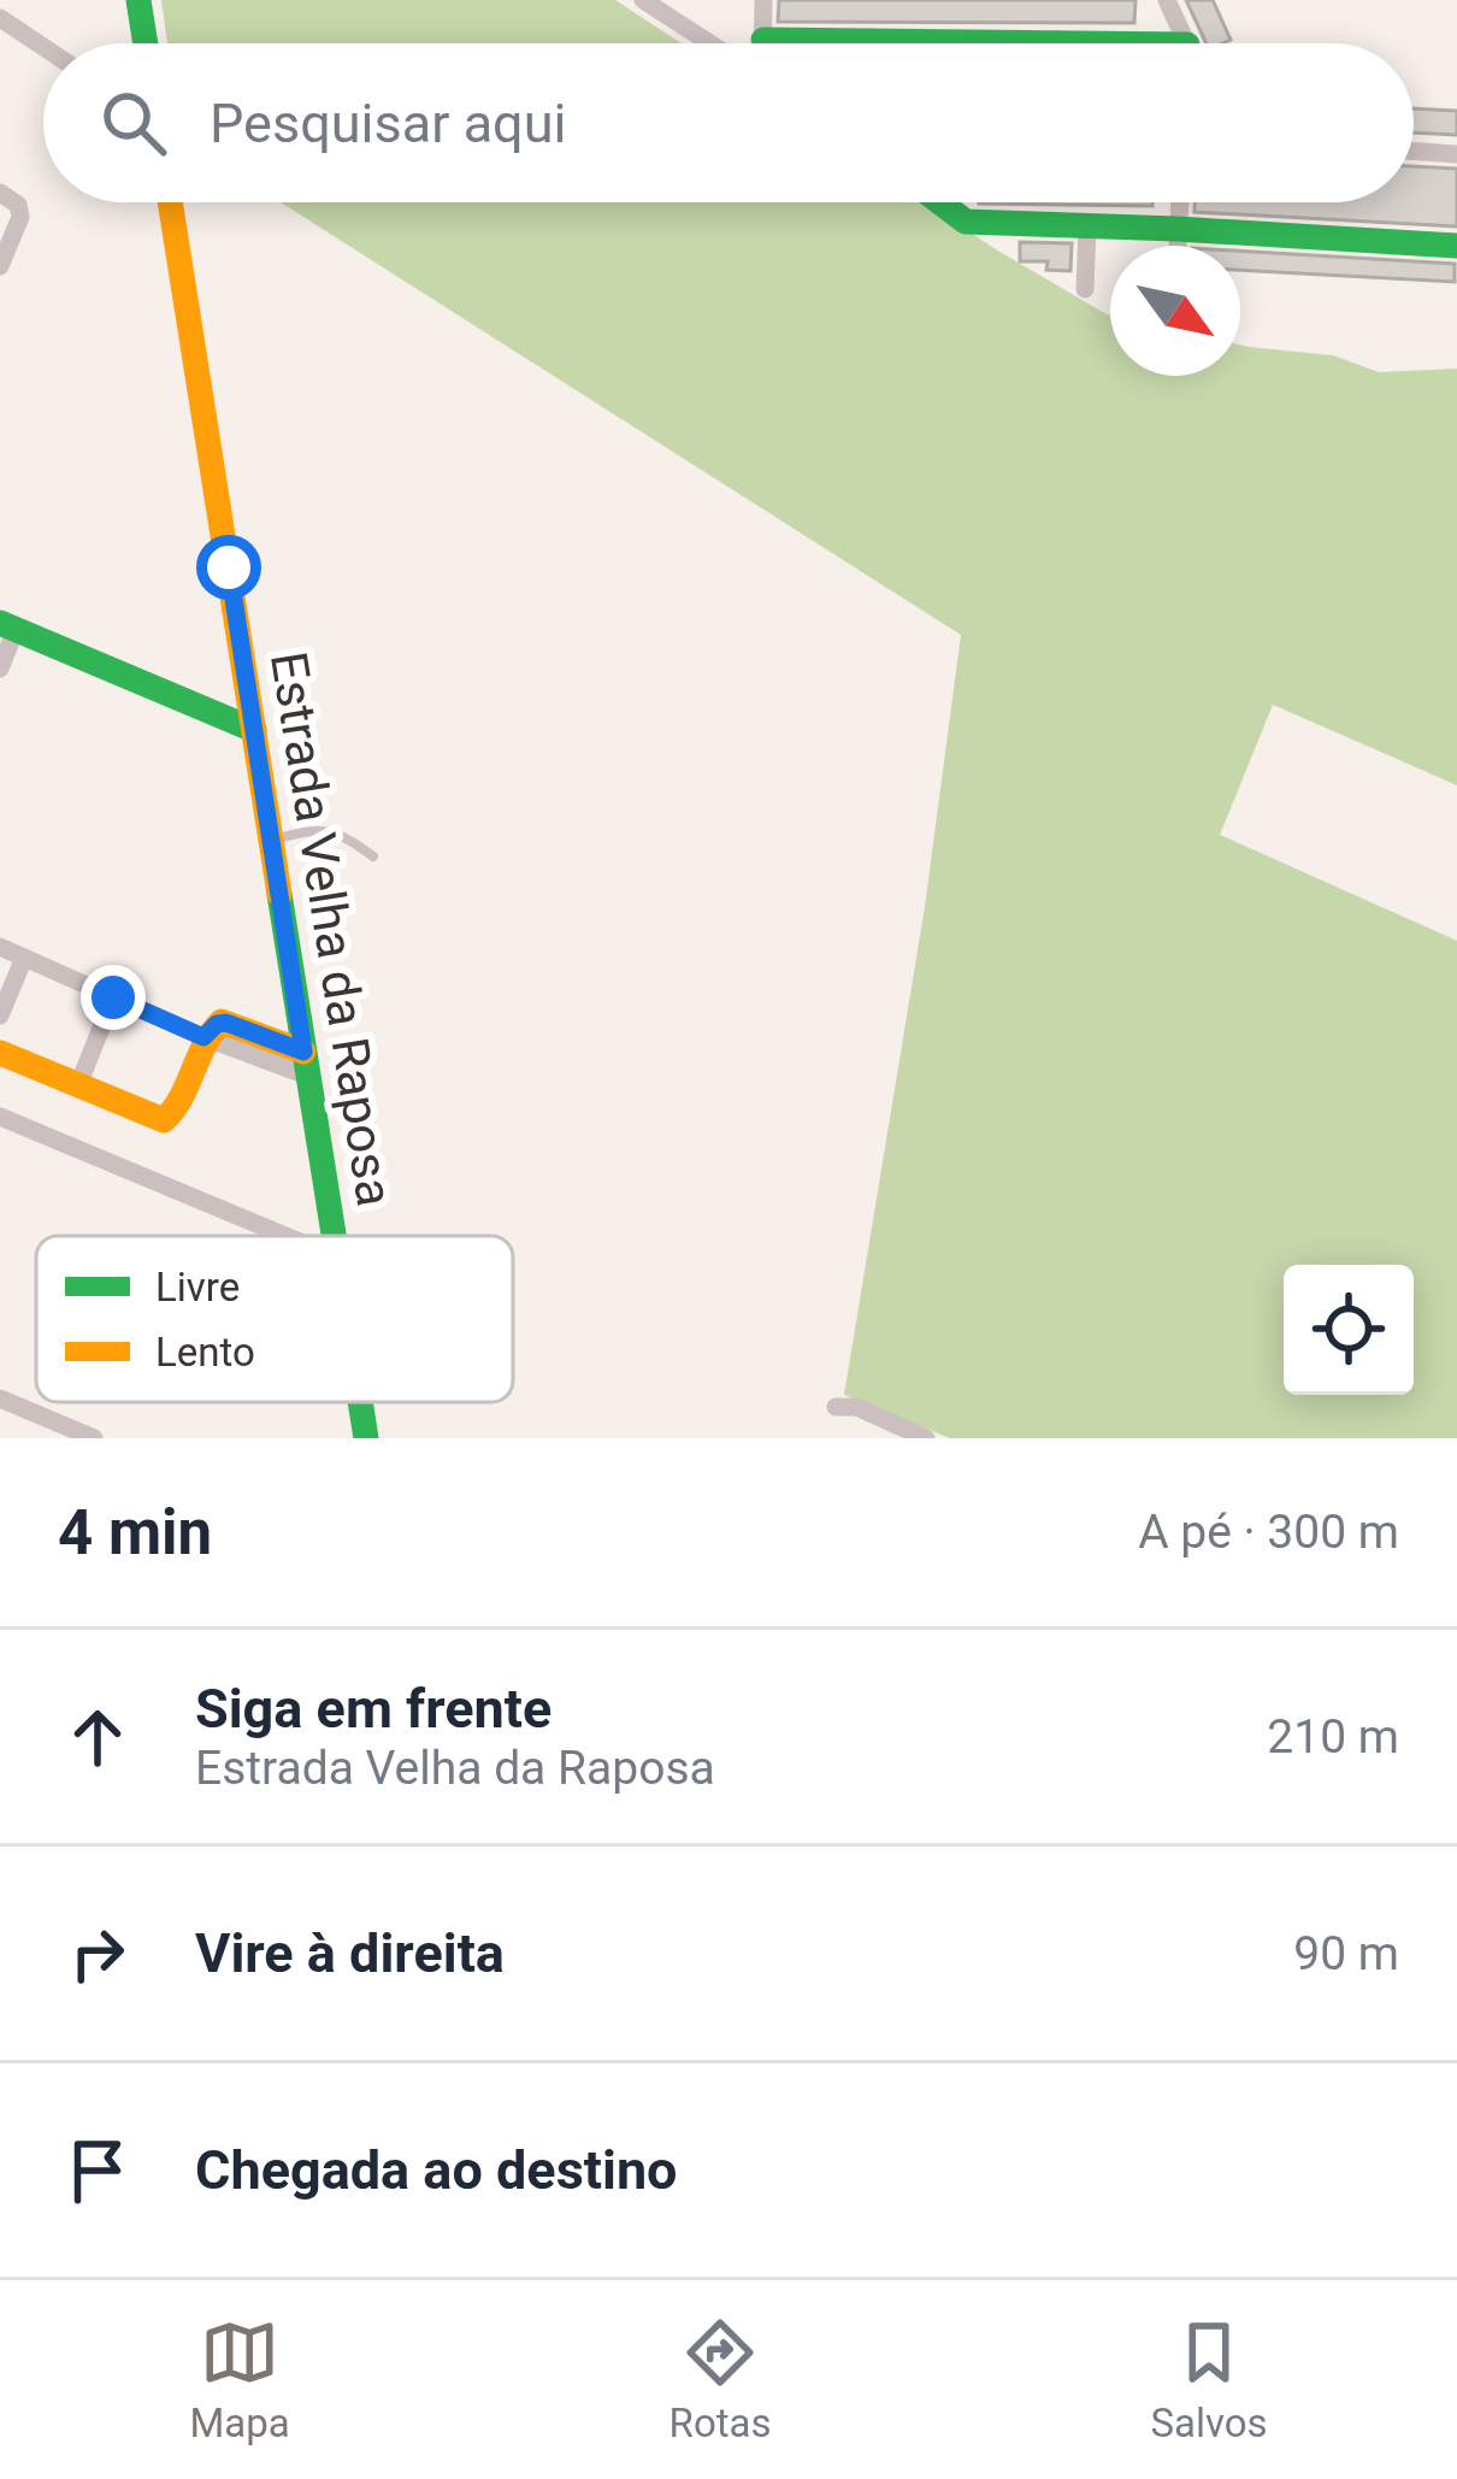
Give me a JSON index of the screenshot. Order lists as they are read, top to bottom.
{
  "streets": {
    "street": ["Estrada Velha da Raposa"]
  },
  "legend": ["Livre", "Lento"],
  "north": "bottom right",
  "page": {
    "search": "Pesquisar aqui",
    "heading": ["4 min", "A pé · 300 m"],
    "list": [
      ["Siga em frente", "Estrada Velha da Raposa", "210 m"],
      ["Vire à direita", "90 m"],
      "Chegada ao destino"
    ],
    "nav": ["Mapa", "Rotas", "Salvos"]
  }
}
